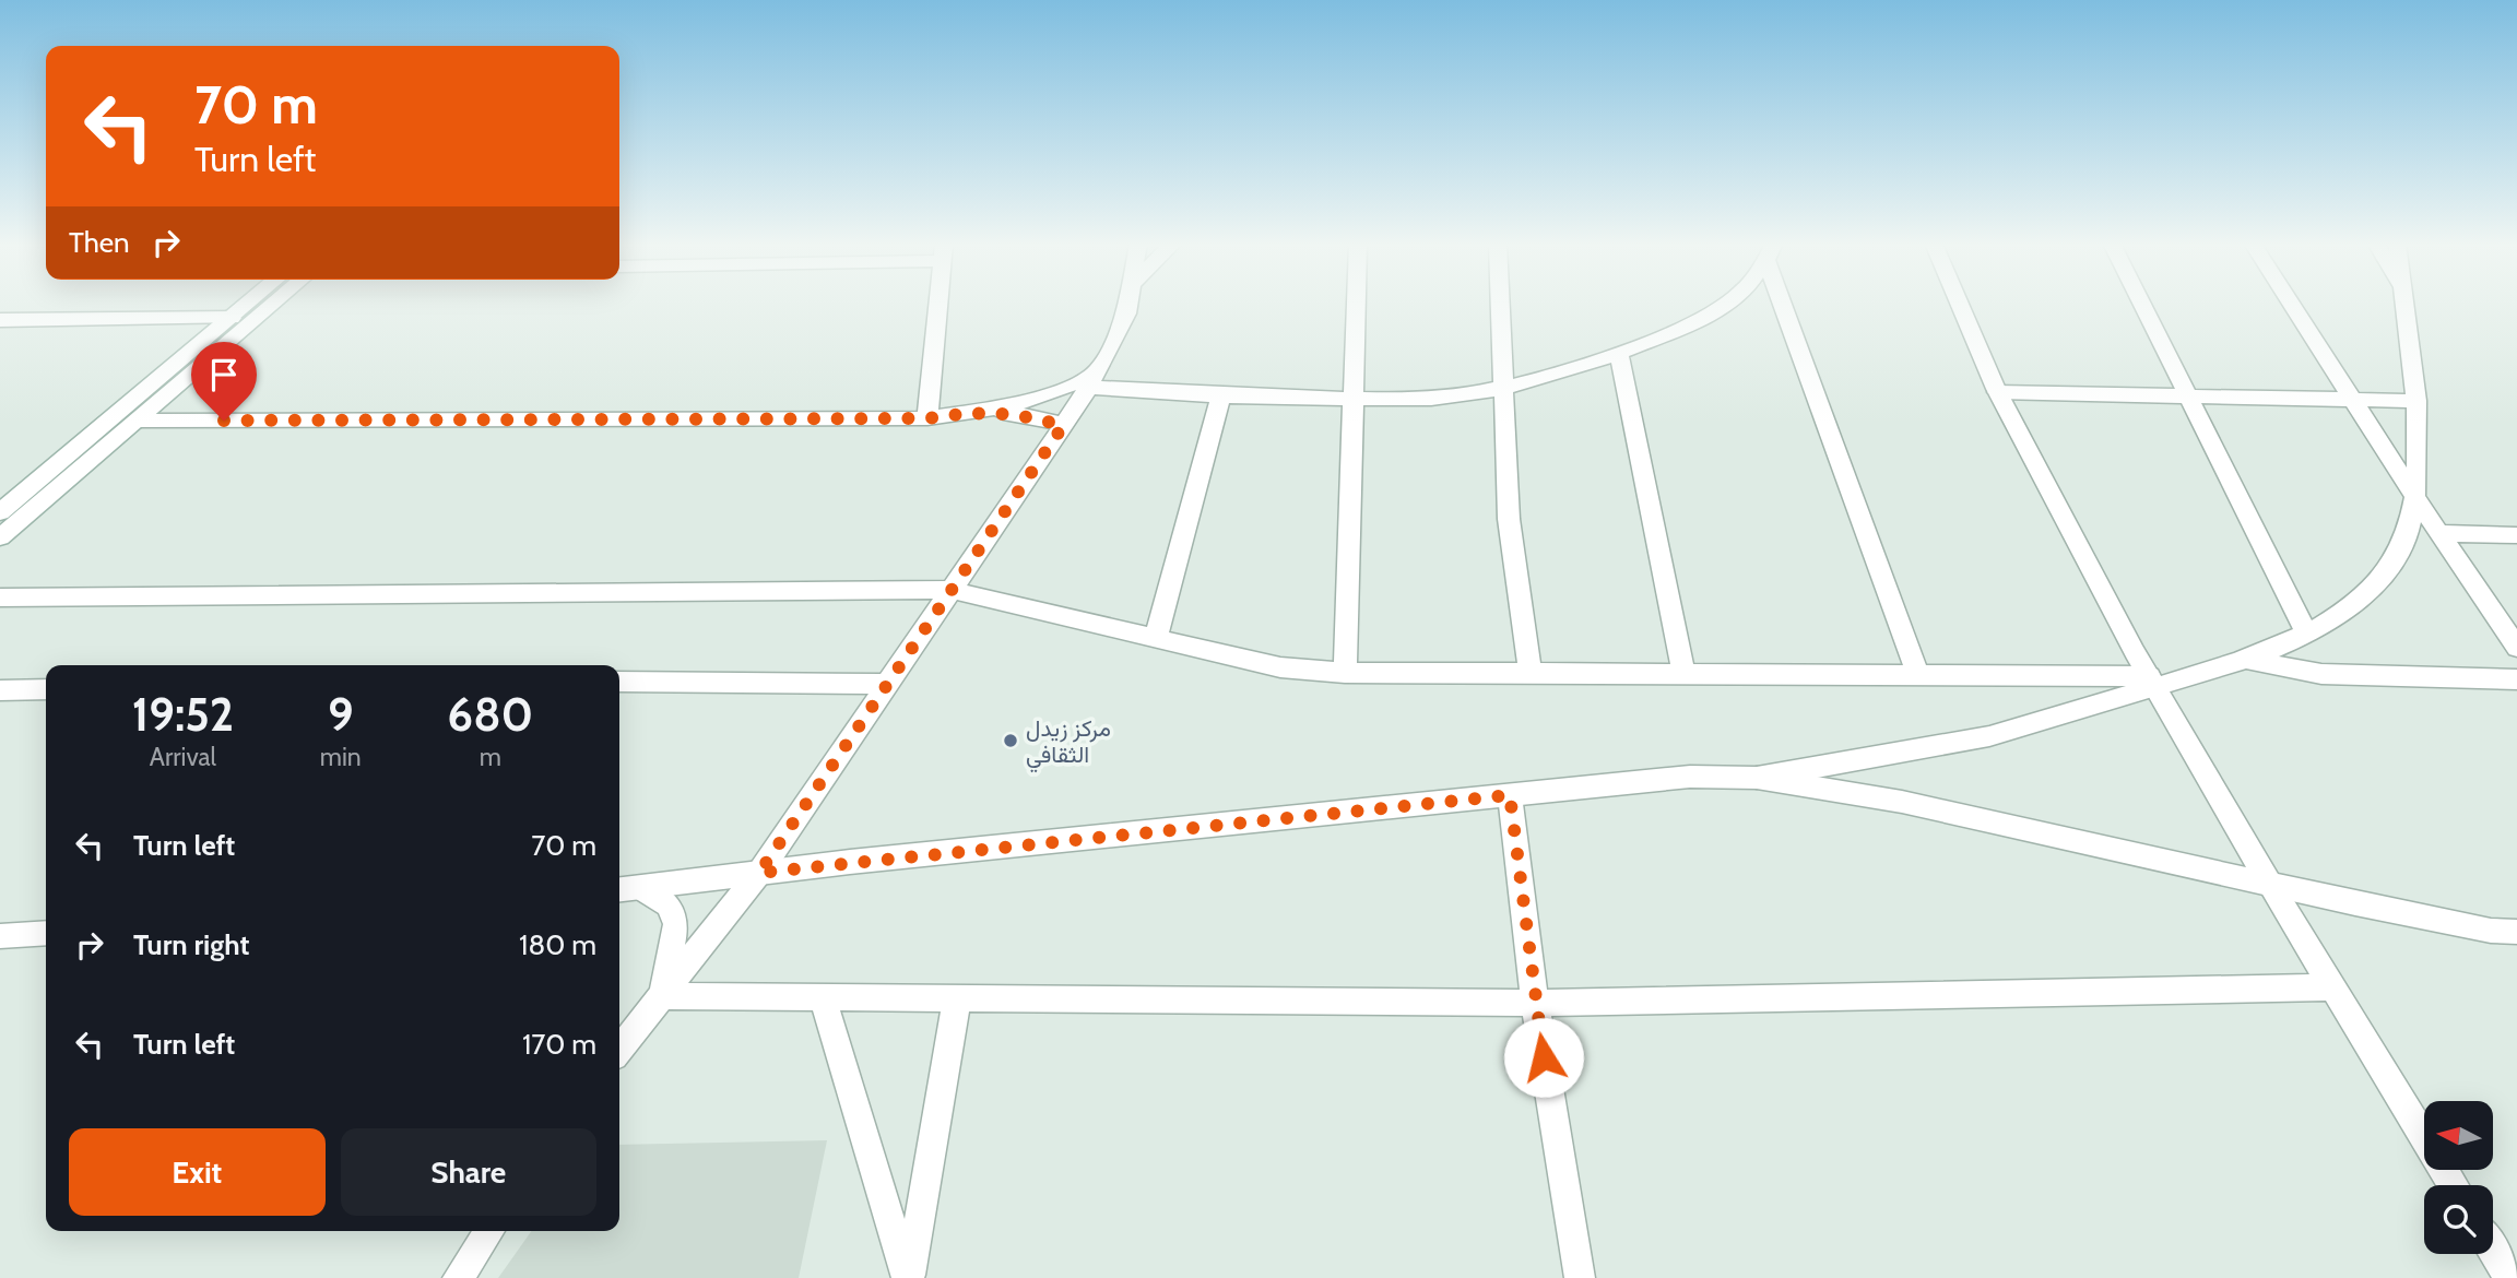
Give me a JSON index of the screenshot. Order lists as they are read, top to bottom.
{
  "places": ["مركز زيدل الثقافي"],
  "north": "left",
  "page": {
    "turn": ["70 m", "Turn left"],
    "then": "Then",
    "eta": [
      "19:52",
      "Arrival",
      "9",
      "min",
      "680",
      "m"
    ],
    "list": [
      {
        "name": "Turn left",
        "value": "70 m"
      },
      {
        "name": "Turn right",
        "value": "180 m"
      },
      {
        "name": "Turn left",
        "value": "170 m"
      }
    ],
    "buttons": ["Exit", "Share"]
  }
}
